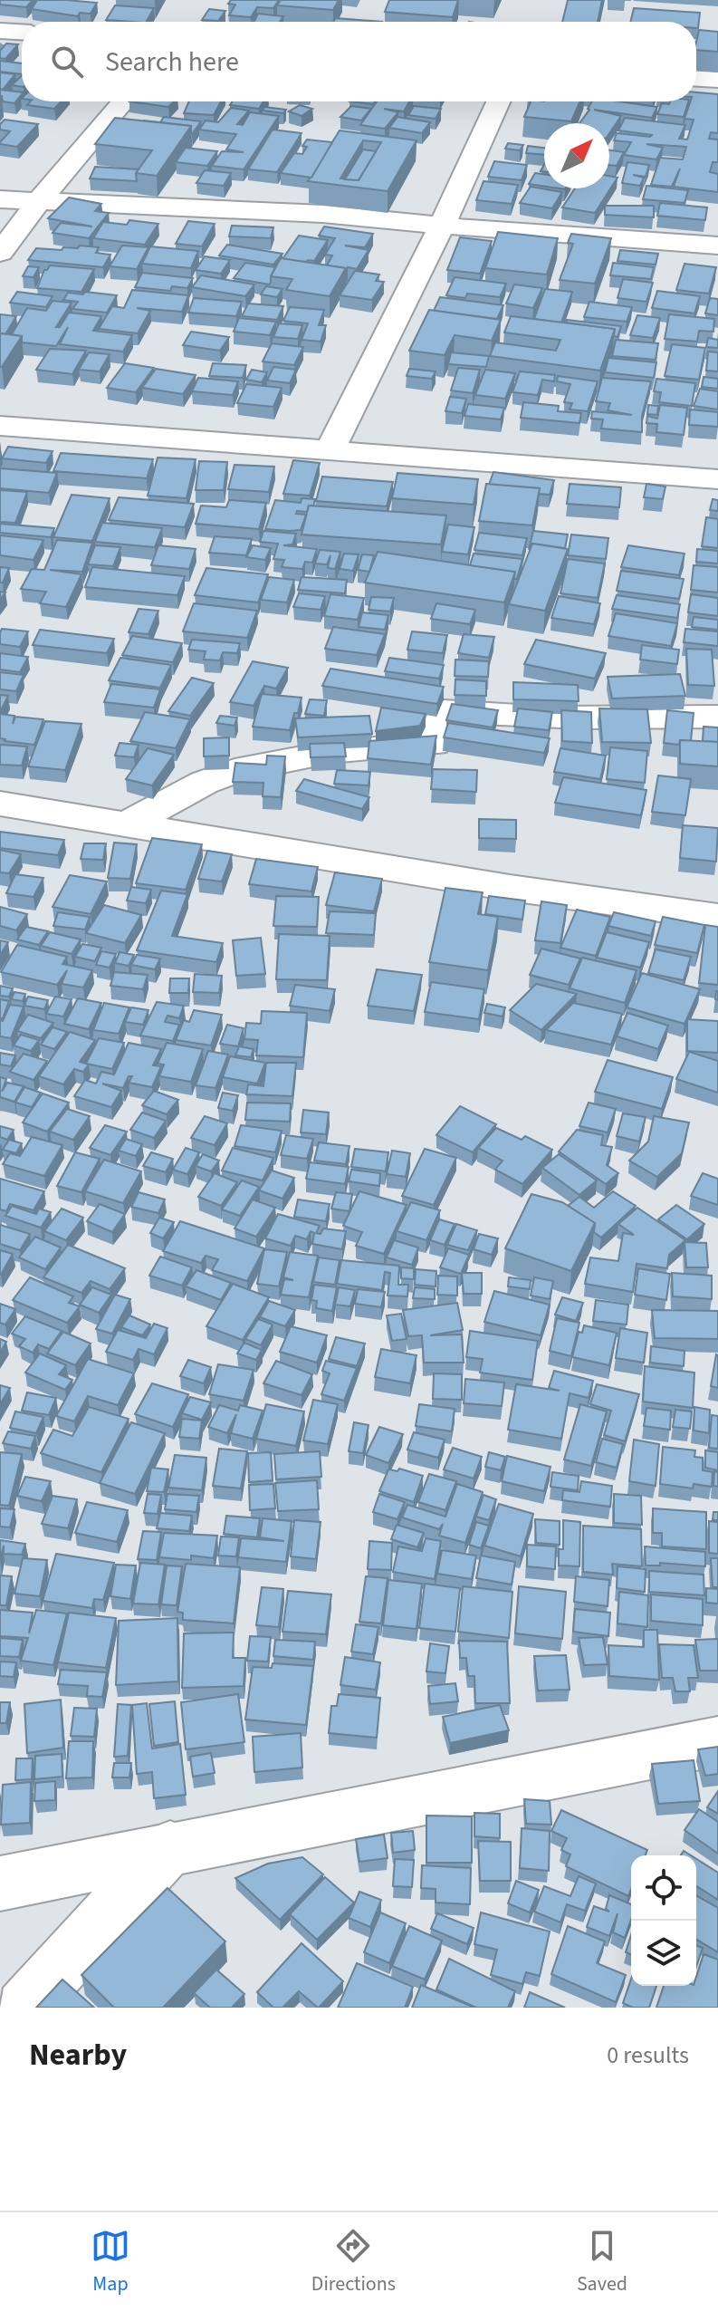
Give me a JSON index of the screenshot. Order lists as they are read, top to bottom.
{
  "north": "top right",
  "page": {
    "search": "Search here",
    "heading": ["Nearby", "0 results"],
    "nav": ["Map", "Directions", "Saved"]
  }
}
